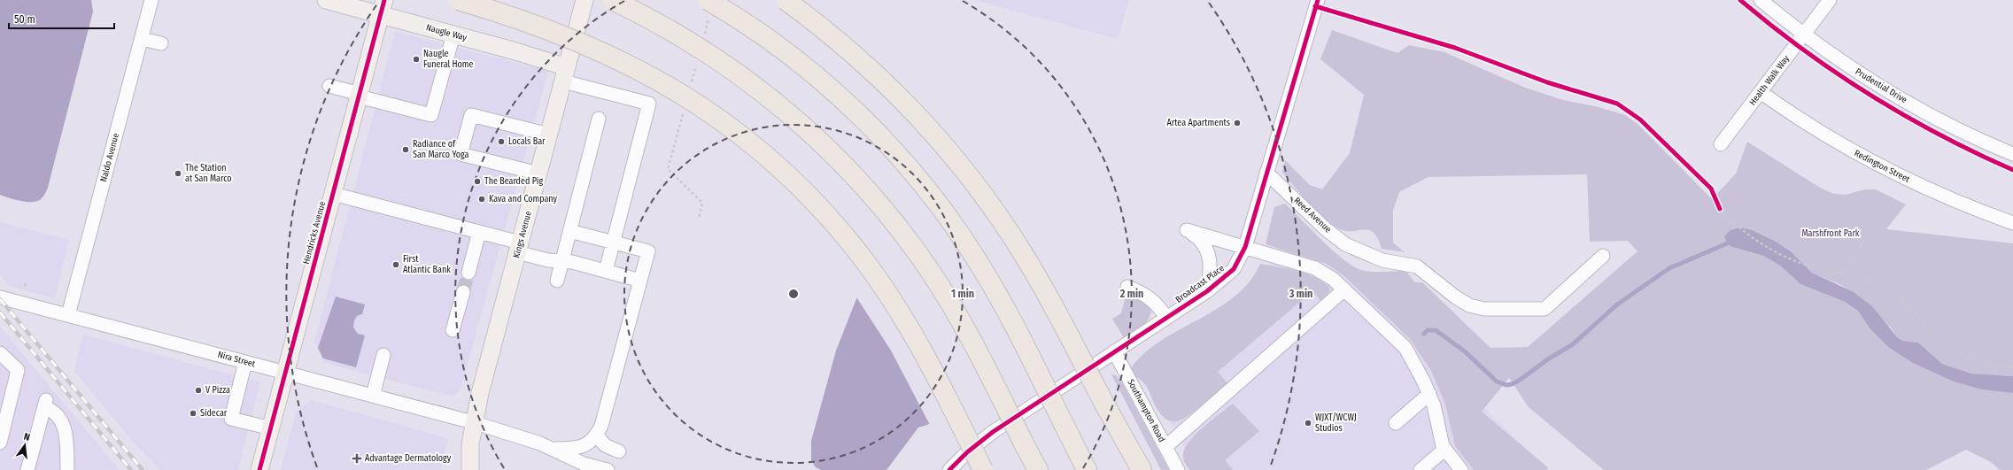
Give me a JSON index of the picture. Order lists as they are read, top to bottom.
{
  "streets": {
    "main road": ["Naugle Way", "Hendricks Avenue", "Kings Avenue"],
    "street": [
      "Health Walk Way",
      "Prudential Drive",
      "Naldo Avenue",
      "Redington Street",
      "Reed Avenue",
      "Broadcast Place",
      "Nira Street",
      "Southampton Road"
    ]
  },
  "crossings": [
    ["Naugle Way", "Hendricks Avenue"],
    ["Naugle Way", "Kings Avenue"],
    ["Health Walk Way", "Prudential Drive"],
    ["Health Walk Way", "Redington Street"],
    ["Naldo Avenue", "Nira Street"],
    ["Reed Avenue", "Broadcast Place"],
    ["Hendricks Avenue", "Nira Street"],
    ["Kings Avenue", "Nira Street"],
    ["Broadcast Place", "Southampton Road"]
  ],
  "parks": ["Marshfront Park"],
  "places": {
    "other": [
      "Naugle Funeral Home",
      "Artea Apartments",
      "Locals Bar",
      "Radiance of San Marco Yoga",
      "The Station at San Marco",
      "The Bearded Pig",
      "Kava and Company",
      "First Atlantic Bank",
      "V Pizza",
      "Sidecar",
      "WJXT/WCWJ Studios"
    ],
    "health": ["Advantage Dermatology"]
  },
  "scale_bar": "50 m",
  "north": "top",
  "rings": ["1 min", "2 min", "3 min"]
}
